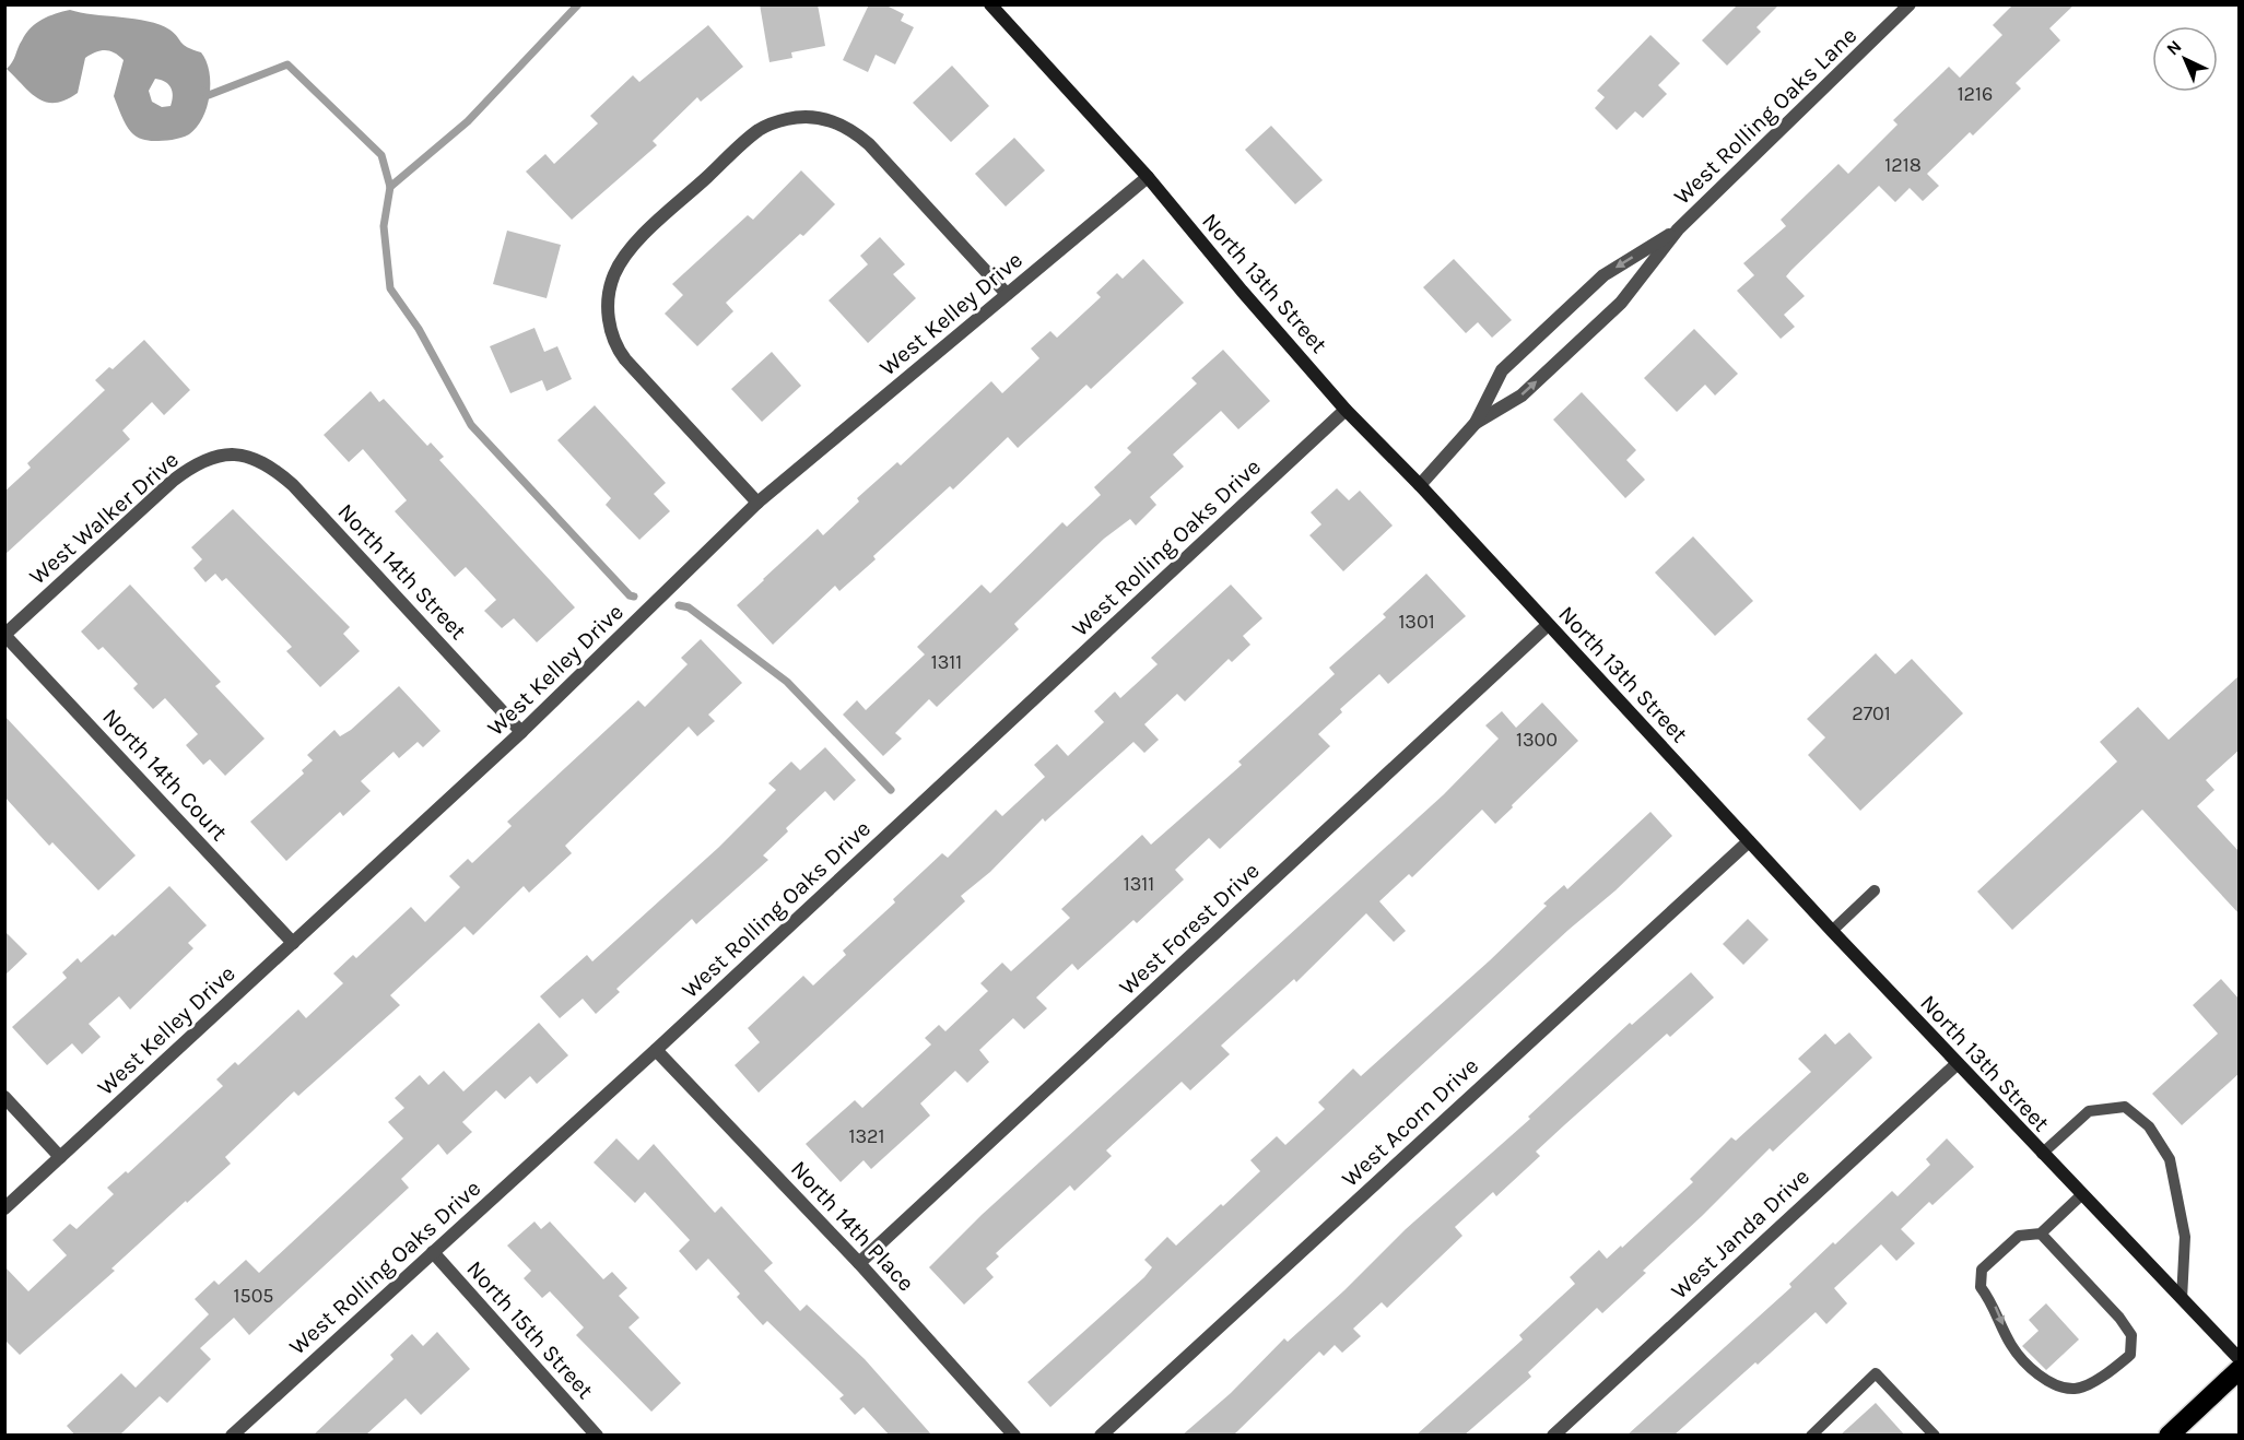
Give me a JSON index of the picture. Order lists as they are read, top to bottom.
{
  "streets": {
    "street": [
      "West Rolling Oaks Lane",
      "North 13th Street",
      "West Kelley Drive",
      "West Walker Drive",
      "West Rolling Oaks Drive",
      "North 14th Street",
      "North 14th Court",
      "West Forest Drive",
      "West Acorn Drive",
      "North 14th Place",
      "West Janda Drive",
      "North 15th Street"
    ]
  },
  "crossings": [
    ["West Rolling Oaks Lane", "North 13th Street"],
    ["North 13th Street", "West Kelley Drive"],
    ["North 13th Street", "West Rolling Oaks Drive"],
    ["North 13th Street", "West Forest Drive"],
    ["North 13th Street", "West Acorn Drive"],
    ["North 13th Street", "West Janda Drive"],
    ["West Kelley Drive", "North 14th Street"],
    ["West Kelley Drive", "North 14th Court"],
    ["West Walker Drive", "North 14th Street"],
    ["West Walker Drive", "North 14th Court"],
    ["West Rolling Oaks Drive", "North 14th Place"],
    ["West Rolling Oaks Drive", "North 15th Street"],
    ["West Forest Drive", "North 14th Place"]
  ],
  "house_numbers": [
    "1216",
    "1218",
    "1301",
    "1311",
    "2701",
    "1300",
    "1311",
    "1321",
    "1505"
  ],
  "north": "top left"
}
